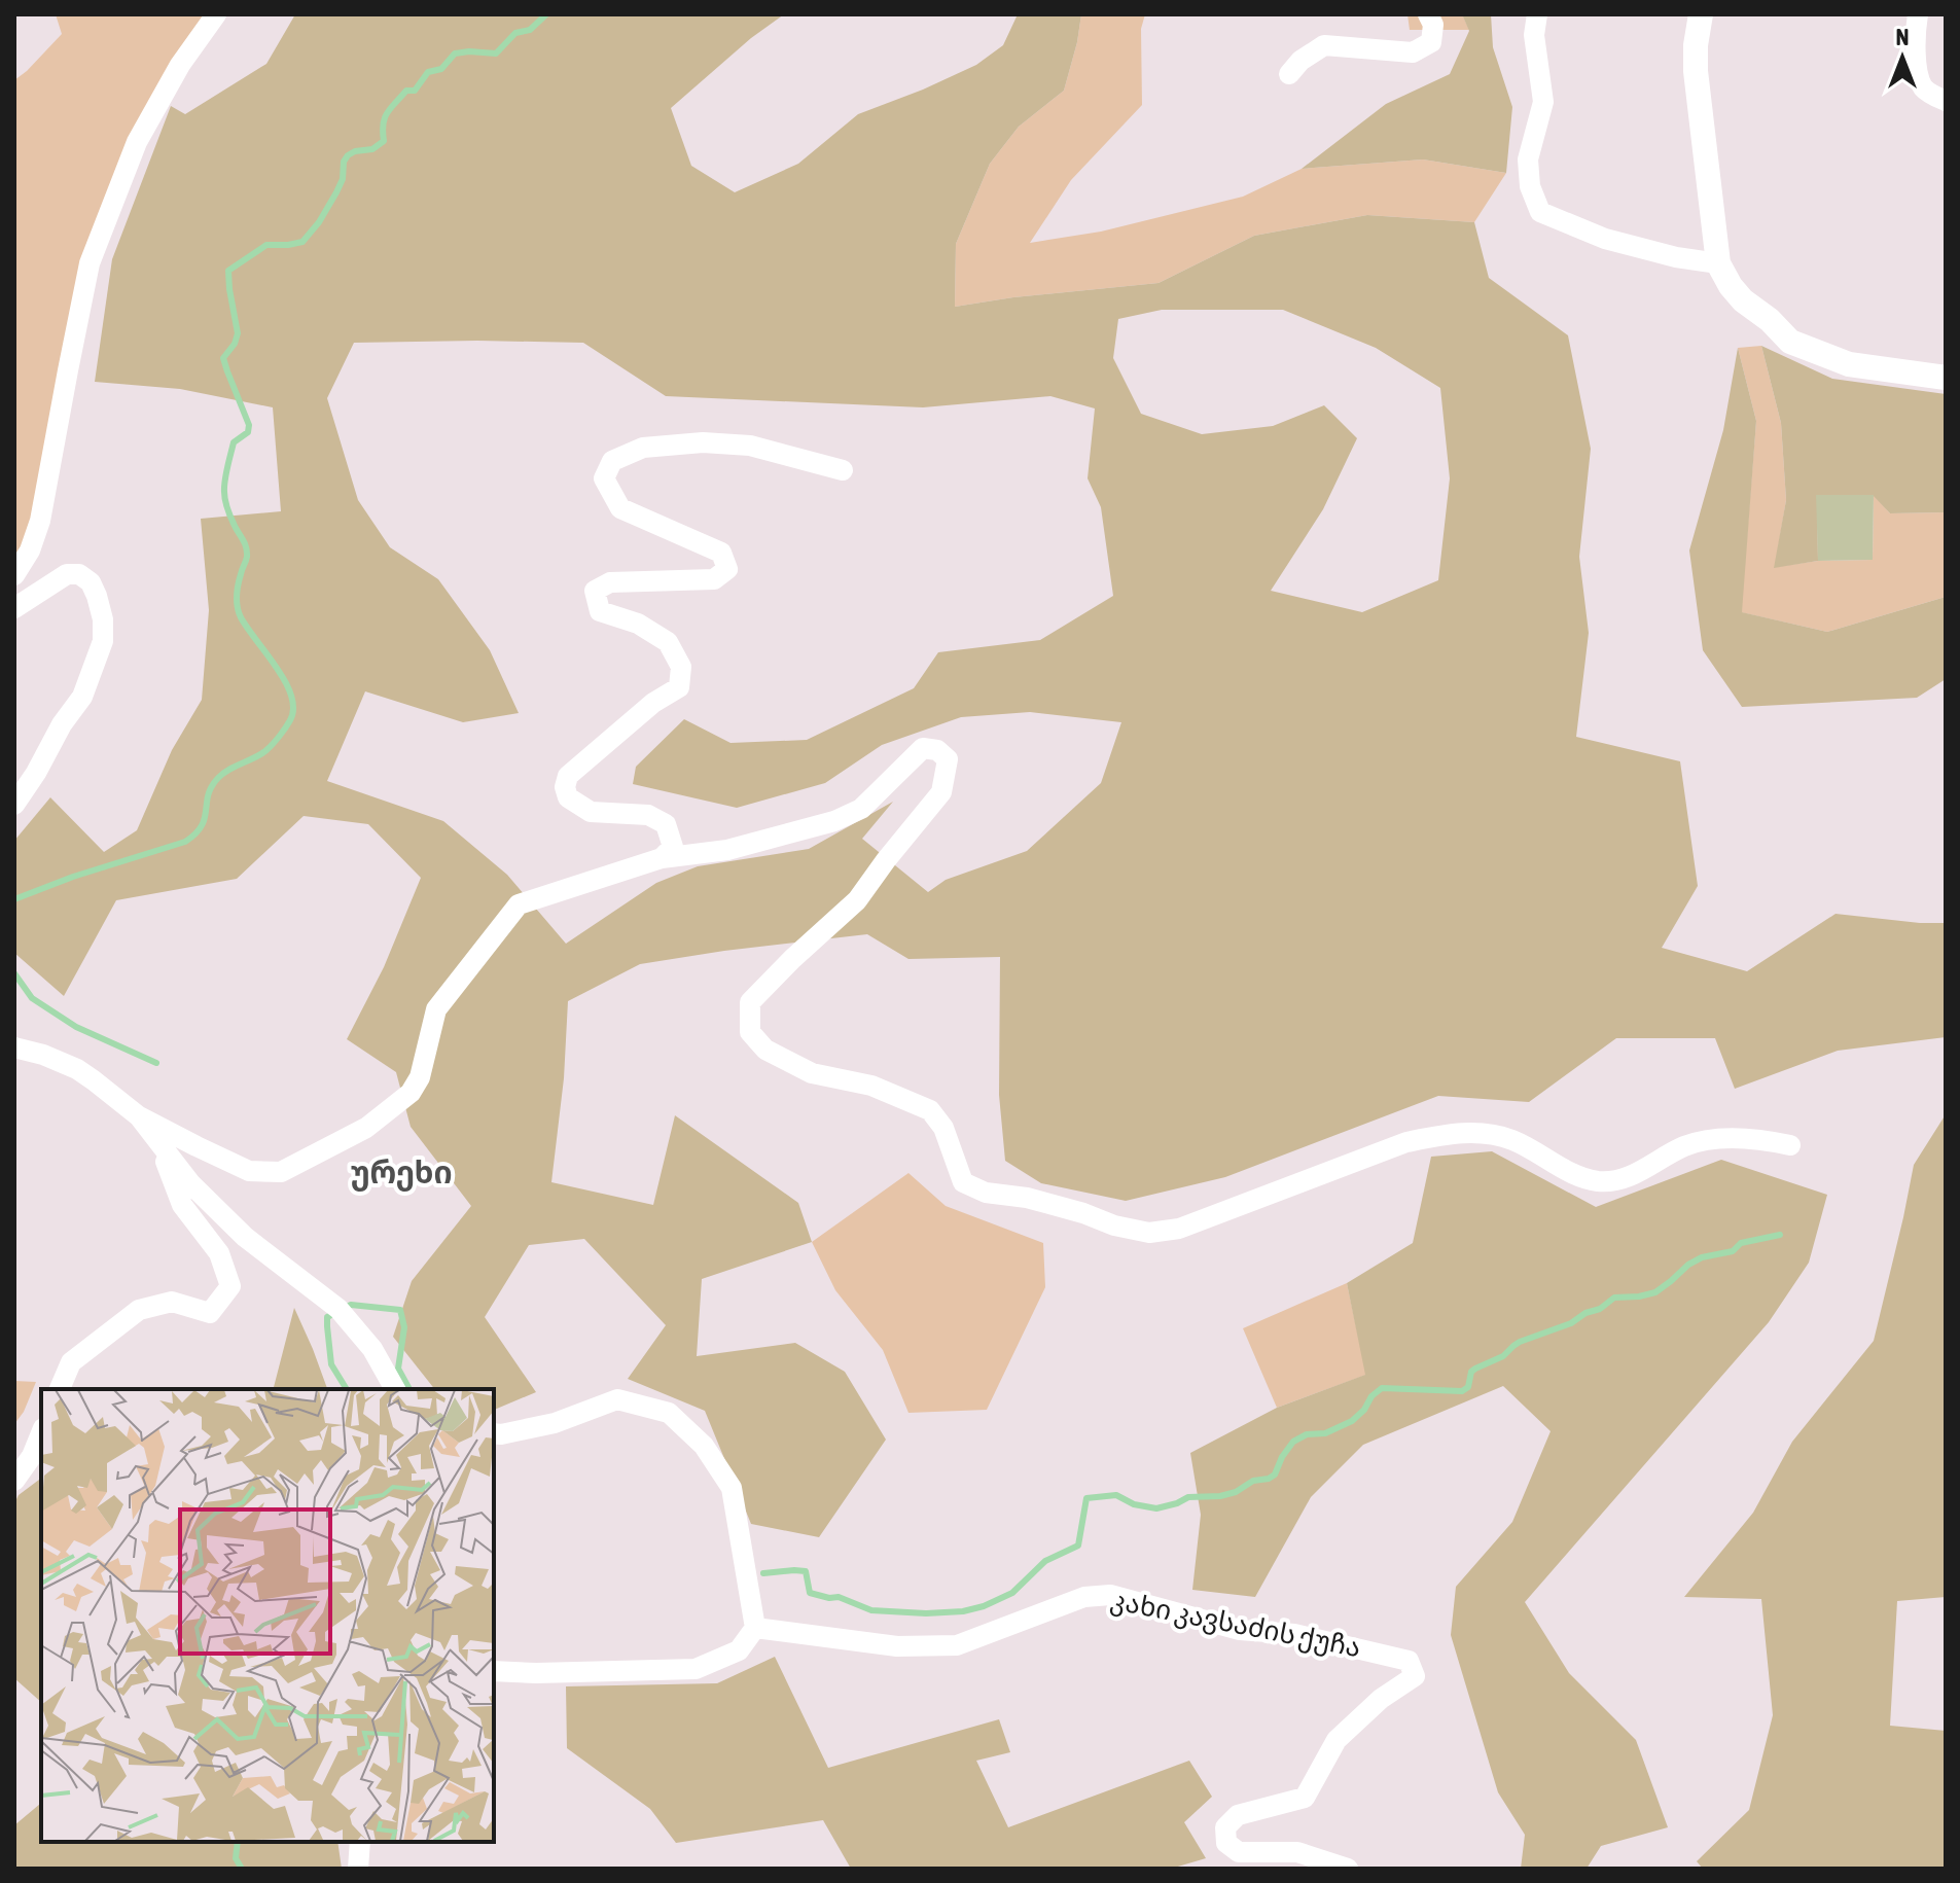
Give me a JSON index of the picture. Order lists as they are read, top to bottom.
{
  "streets": {
    "street": ["კახი კავსაძის ქუჩა"]
  },
  "districts": ["ურეხი"],
  "north": "top"
}
